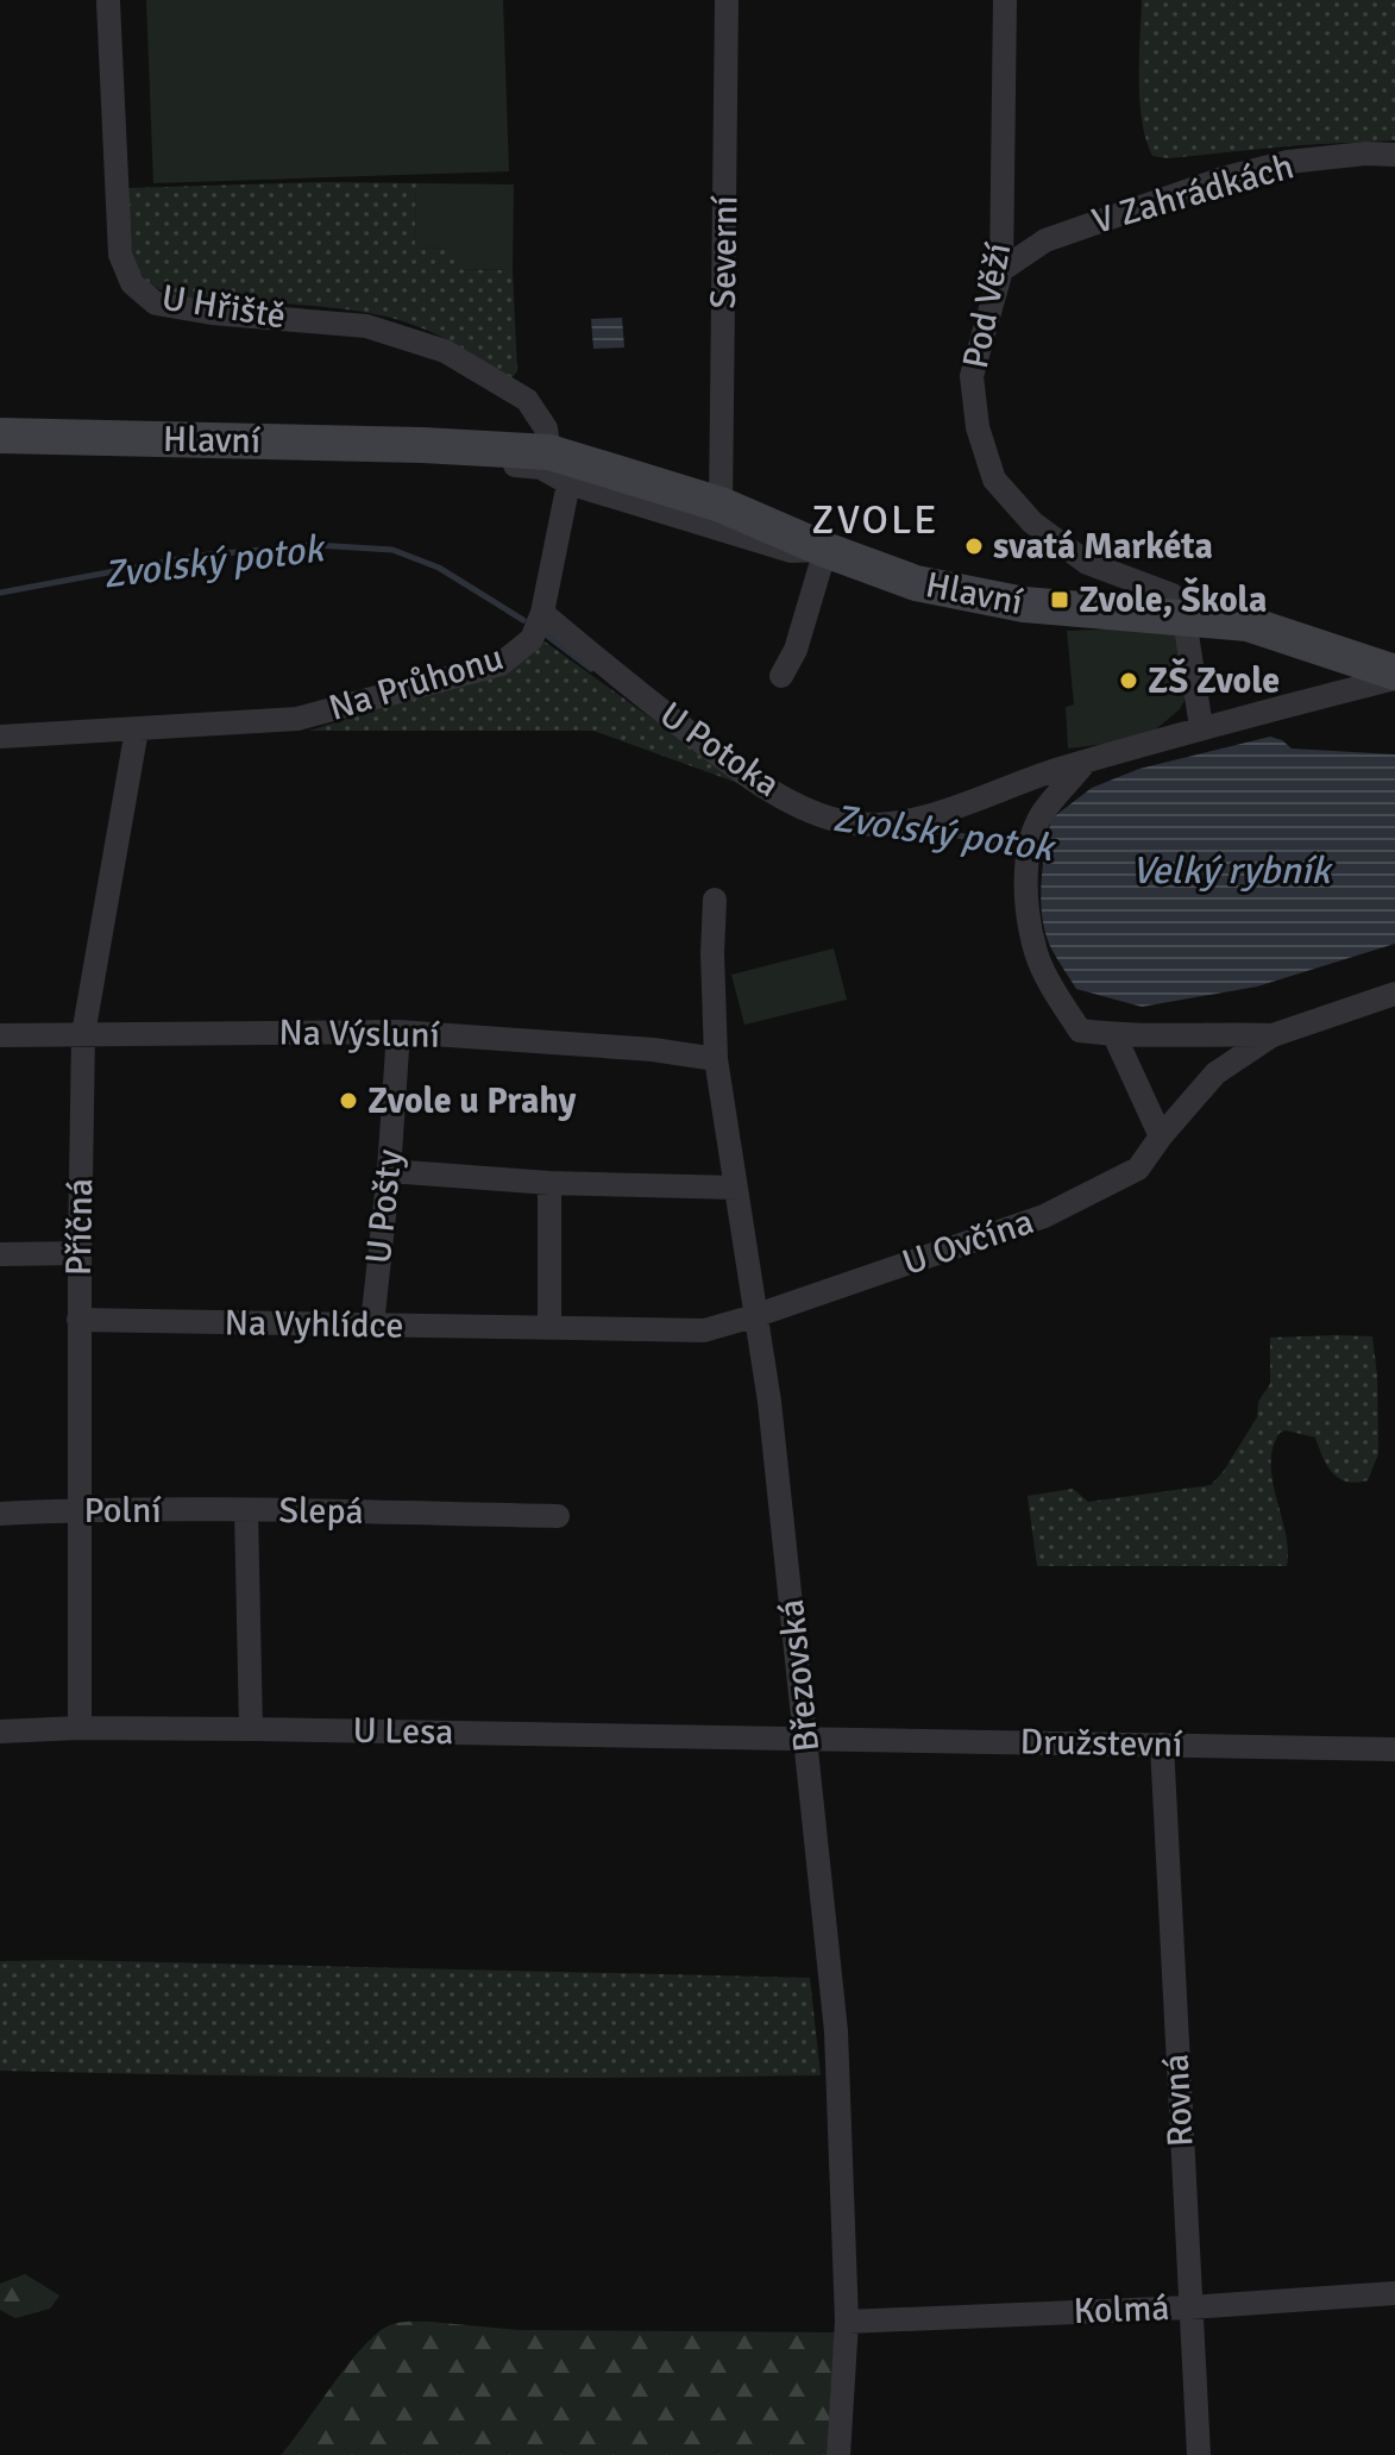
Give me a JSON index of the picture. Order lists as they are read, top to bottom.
{
  "streets": {
    "street": [
      "V Zahrádkách",
      "Severní",
      "Pod Věží",
      "U Hřiště",
      "Hlavní",
      "Na Průhonu",
      "U Potoka",
      "Na Výsluní",
      "U Pošty",
      "Příčná",
      "U Ovčína",
      "Na Vyhlídce",
      "Polní",
      "Slepá",
      "Březovská",
      "U Lesa",
      "Družstevní",
      "Rovná",
      "Kolmá"
    ]
  },
  "crossings": [
    ["V Zahrádkách", "Pod Věží"],
    ["Severní", "Hlavní"],
    ["Pod Věží", "Hlavní"],
    ["U Hřiště", "Hlavní"],
    ["Hlavní", "Na Průhonu"],
    ["Hlavní", "U Potoka"],
    ["Na Průhonu", "U Potoka"],
    ["Na Průhonu", "Příčná"],
    ["Na Výsluní", "U Pošty"],
    ["Na Výsluní", "Příčná"],
    ["Na Výsluní", "Březovská"],
    ["U Pošty", "Na Vyhlídce"],
    ["Příčná", "Na Vyhlídce"],
    ["Příčná", "Polní"],
    ["Příčná", "U Lesa"],
    ["U Ovčína", "Na Vyhlídce"],
    ["U Ovčína", "Březovská"],
    ["Na Vyhlídce", "Březovská"],
    ["Polní", "Slepá"],
    ["Slepá", "U Lesa"],
    ["Březovská", "U Lesa"],
    ["Březovská", "Družstevní"],
    ["Březovská", "Kolmá"],
    ["U Lesa", "Družstevní"],
    ["Družstevní", "Rovná"],
    ["Rovná", "Kolmá"]
  ],
  "districts": ["ZVOLE"],
  "water": ["Zvolský potok", "Velký rybník"],
  "places": {
    "other": ["svatá Markéta", "ZŠ Zvole", "Zvole u Prahy"],
    "transit": ["Zvole, Škola"]
  }
}
